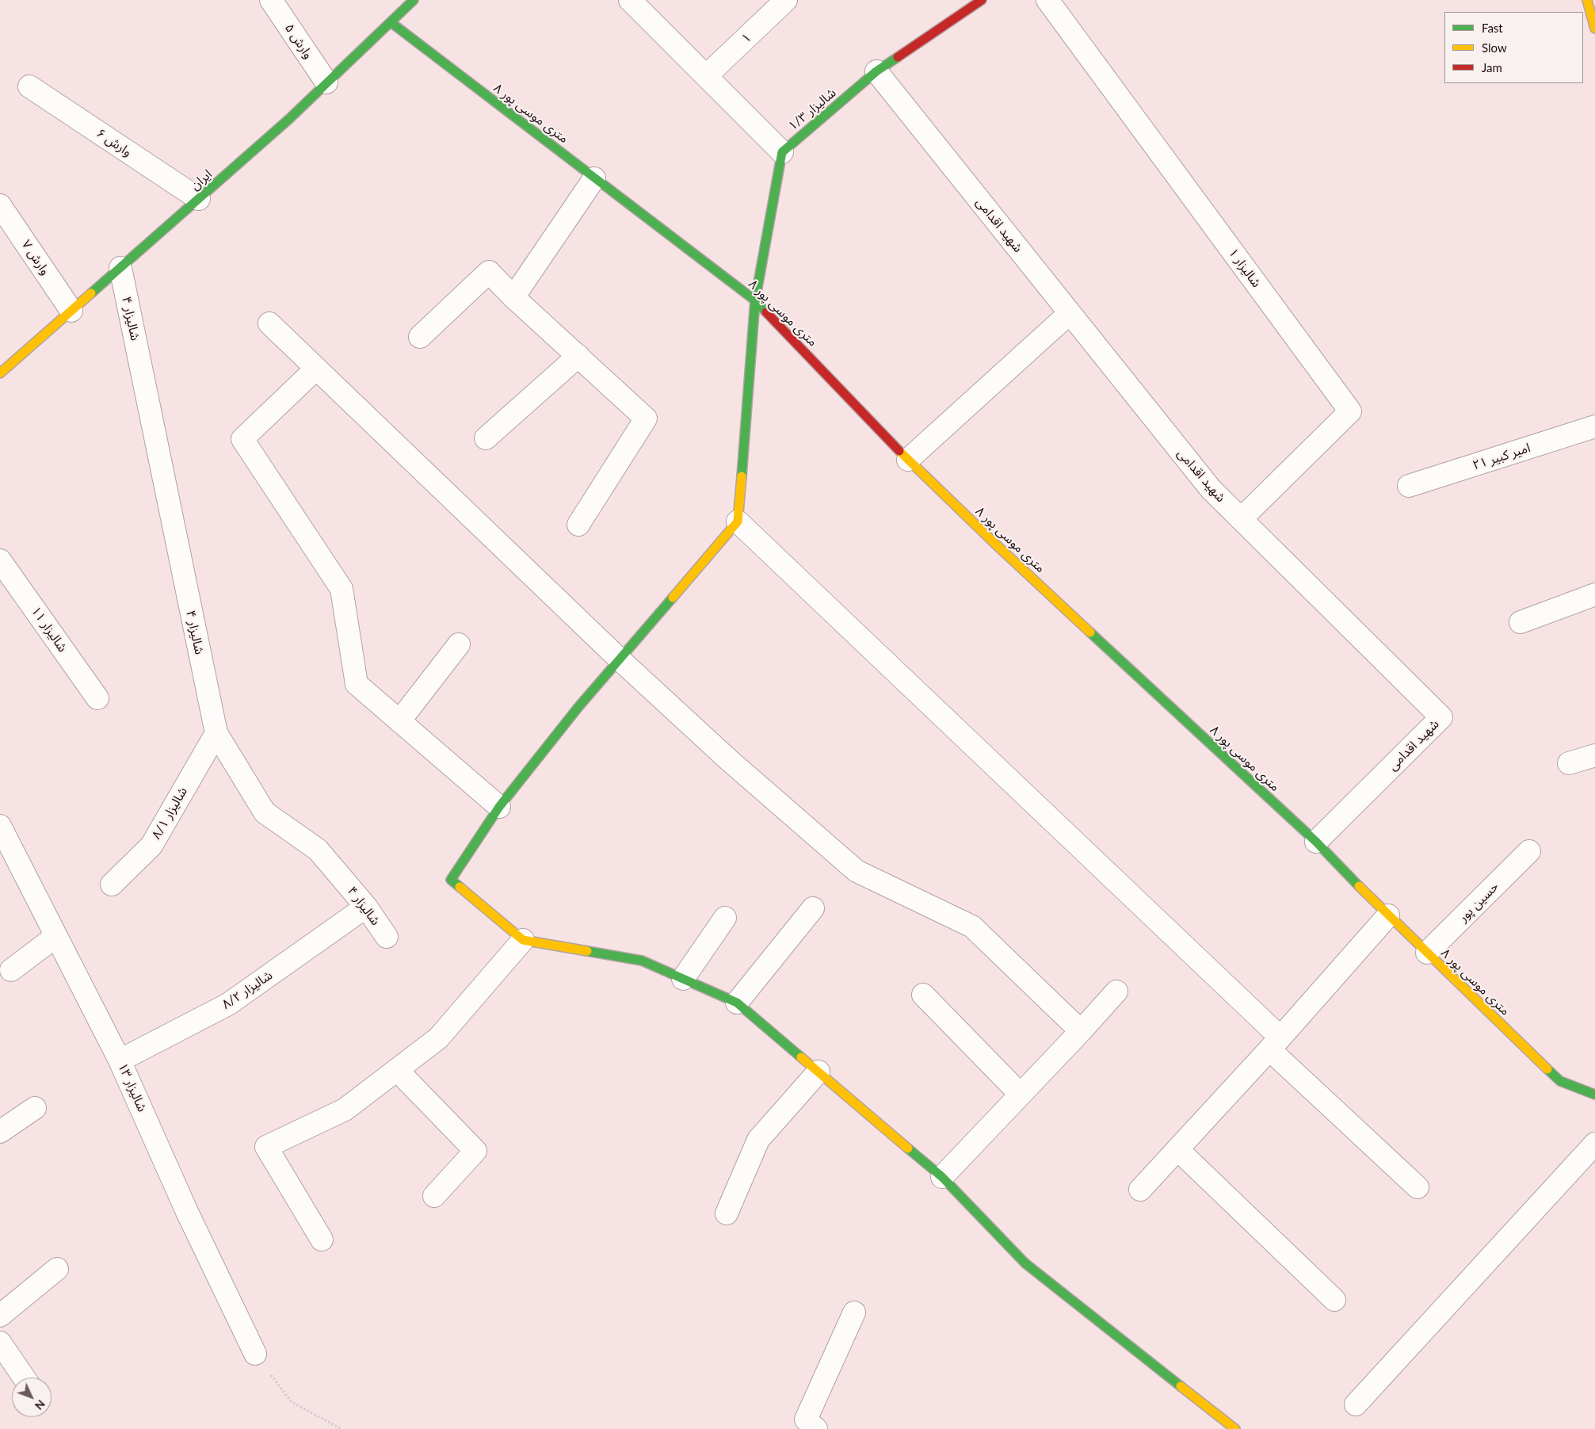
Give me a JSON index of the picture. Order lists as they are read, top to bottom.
{
  "streets": {
    "street": [
      "۱",
      "وارش ۵",
      "شالیزار ۱/۳",
      "۸ متری موسی پور",
      "وارش ۶",
      "ایران",
      "شهید اقدامی",
      "وارش ۷",
      "شاليزار ۱",
      "شالیزار ۴",
      "امیر کبیر ۲۱",
      "شالیزار ۱۱",
      "شالیزار ۸/۱",
      "حسین پور",
      "شالیزار ۸/۲",
      "شالیزار ۱۳"
    ]
  },
  "crossings": [
    ["وارش ۵", "ایران"],
    ["شالیزار ۱/۳", "شهید اقدامی"],
    ["۸ متری موسی پور", "ایران"],
    ["۸ متری موسی پور", "شهید اقدامی"],
    ["۸ متری موسی پور", "حسین پور"],
    ["وارش ۶", "ایران"],
    ["ایران", "وارش ۷"],
    ["ایران", "شالیزار ۴"],
    ["شهید اقدامی", "شاليزار ۱"],
    ["شالیزار ۴", "شالیزار ۸/۱"],
    ["شالیزار ۴", "شالیزار ۸/۲"],
    ["شالیزار ۸/۲", "شالیزار ۱۳"]
  ],
  "legend": ["Fast", "Slow", "Jam"],
  "north": "bottom right"
}
